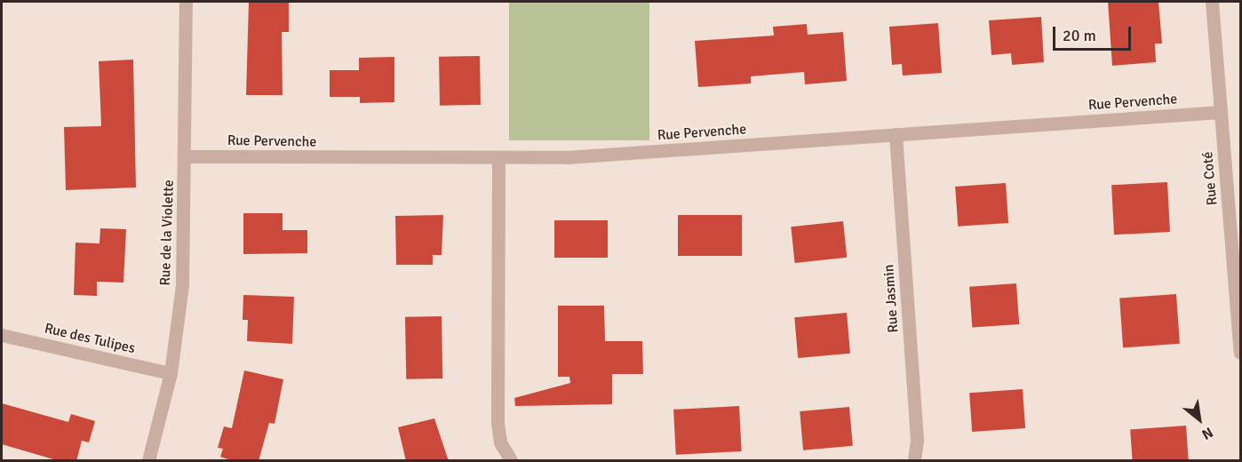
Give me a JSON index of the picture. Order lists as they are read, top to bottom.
{
  "streets": {
    "street": [
      "Rue Pervenche",
      "Rue Coté",
      "Rue de la Violette",
      "Rue Jasmin",
      "Rue des Tulipes"
    ]
  },
  "crossings": [
    ["Rue Pervenche", "Rue Coté"],
    ["Rue Pervenche", "Rue de la Violette"],
    ["Rue Pervenche", "Rue Jasmin"],
    ["Rue de la Violette", "Rue des Tulipes"]
  ],
  "scale_bar": "20 m",
  "north": "bottom right"
}
